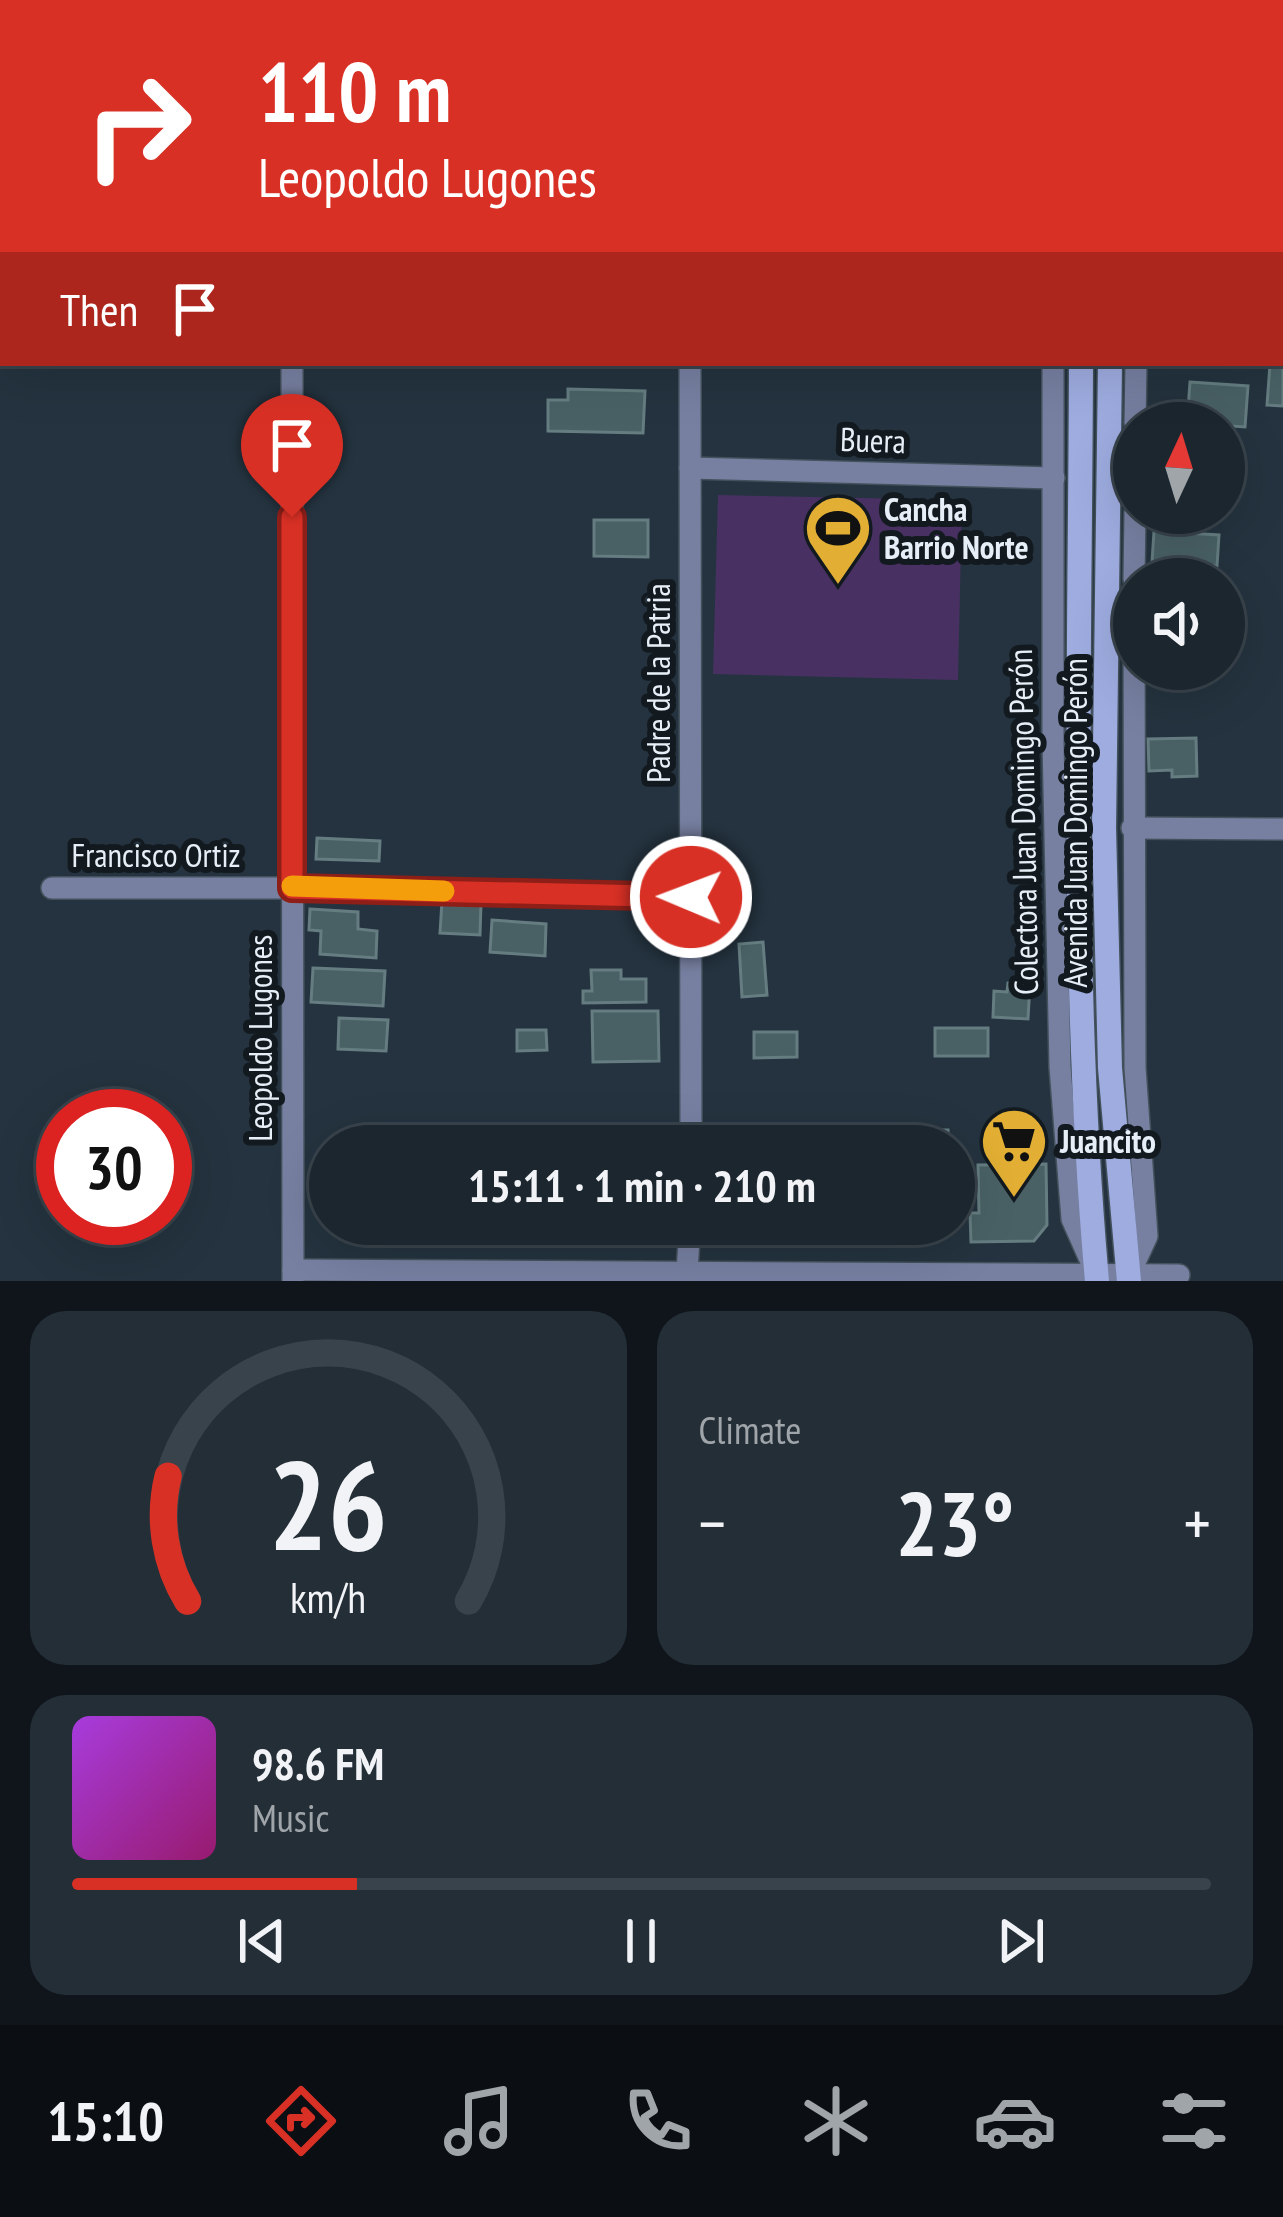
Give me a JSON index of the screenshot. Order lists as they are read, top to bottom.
{
  "streets": {
    "main road": ["Avenida Juan Domingo Perón"],
    "street": [
      "Buera",
      "Padre de la Patria",
      "Colectora Juan Domingo Perón",
      "Francisco Ortiz",
      "Leopoldo Lugones"
    ]
  },
  "crossings": [
    ["Buera", "Padre de la Patria"],
    ["Buera", "Colectora Juan Domingo Perón"],
    ["Padre de la Patria", "Francisco Ortiz"],
    ["Colectora Juan Domingo Perón", "Avenida Juan Domingo Perón"],
    ["Francisco Ortiz", "Leopoldo Lugones"]
  ],
  "places": {
    "sports": ["Cancha Barrio Norte"],
    "supermarket": ["Juancito"]
  },
  "north": "top",
  "page": {
    "turn": ["110 m", "Leopoldo Lugones"],
    "then": "Then",
    "limit": "30",
    "trip": "15:11 · 1 min · 210 m",
    "tile": "Climate",
    "heat": ["−", "23°", "+"],
    "song": ["98.6 FM", "Music"],
    "tabs": "15:10",
    "gauge": ["26", "km/h"]
  }
}
